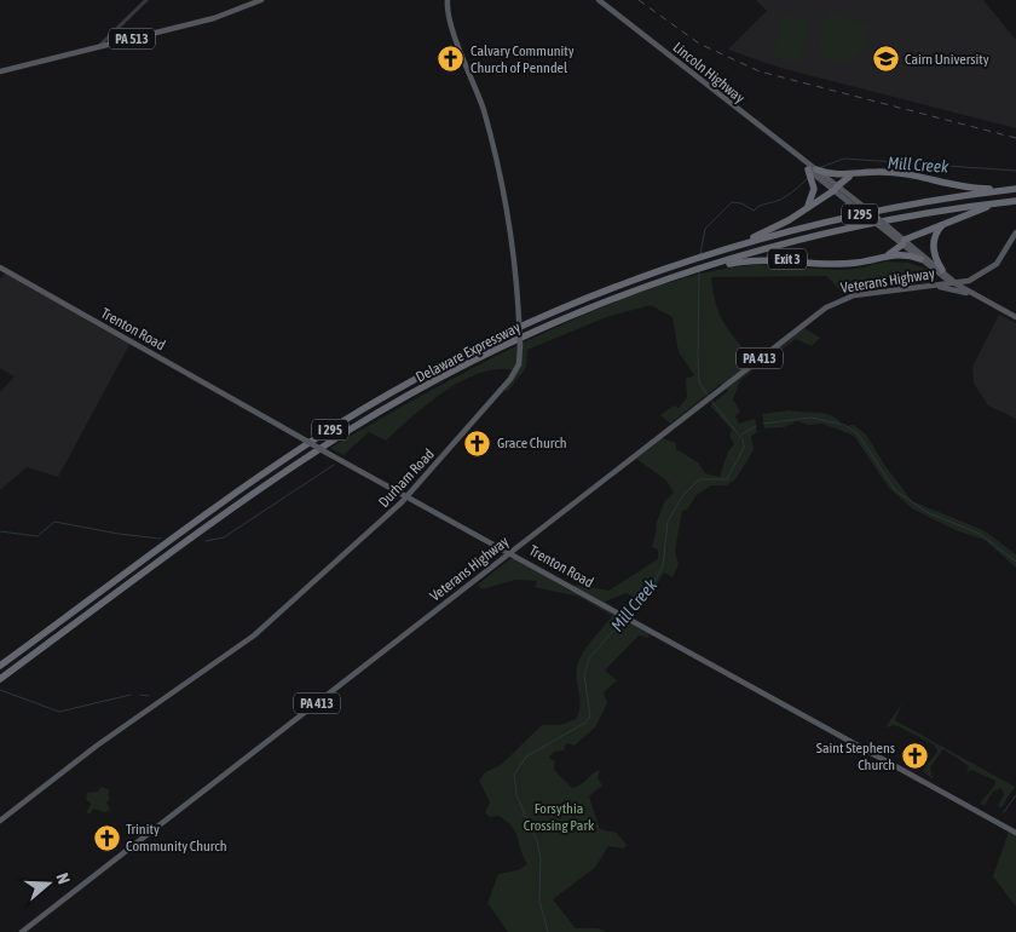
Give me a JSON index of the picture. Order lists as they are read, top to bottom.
{
  "streets": {
    "highway": ["I 295", "Exit 3", "Delaware Expressway"],
    "main road": [
      "PA 513",
      "Lincoln Highway",
      "Veterans Highway",
      "Trenton Road",
      "PA 413",
      "Durham Road"
    ]
  },
  "crossings": [
    ["I 295", "Exit 3"],
    ["Exit 3", "Delaware Expressway"],
    ["Veterans Highway", "Trenton Road"],
    ["Trenton Road", "Durham Road"]
  ],
  "water": ["Mill Creek"],
  "parks": ["Forsythia Crossing Park"],
  "places": {
    "church": [
      "Calvary Community Church of Penndel",
      "Grace Church",
      "Saint Stephens Church",
      "Trinity Community Church"
    ],
    "school or university": ["Cairn University"]
  },
  "north": "right"
}
